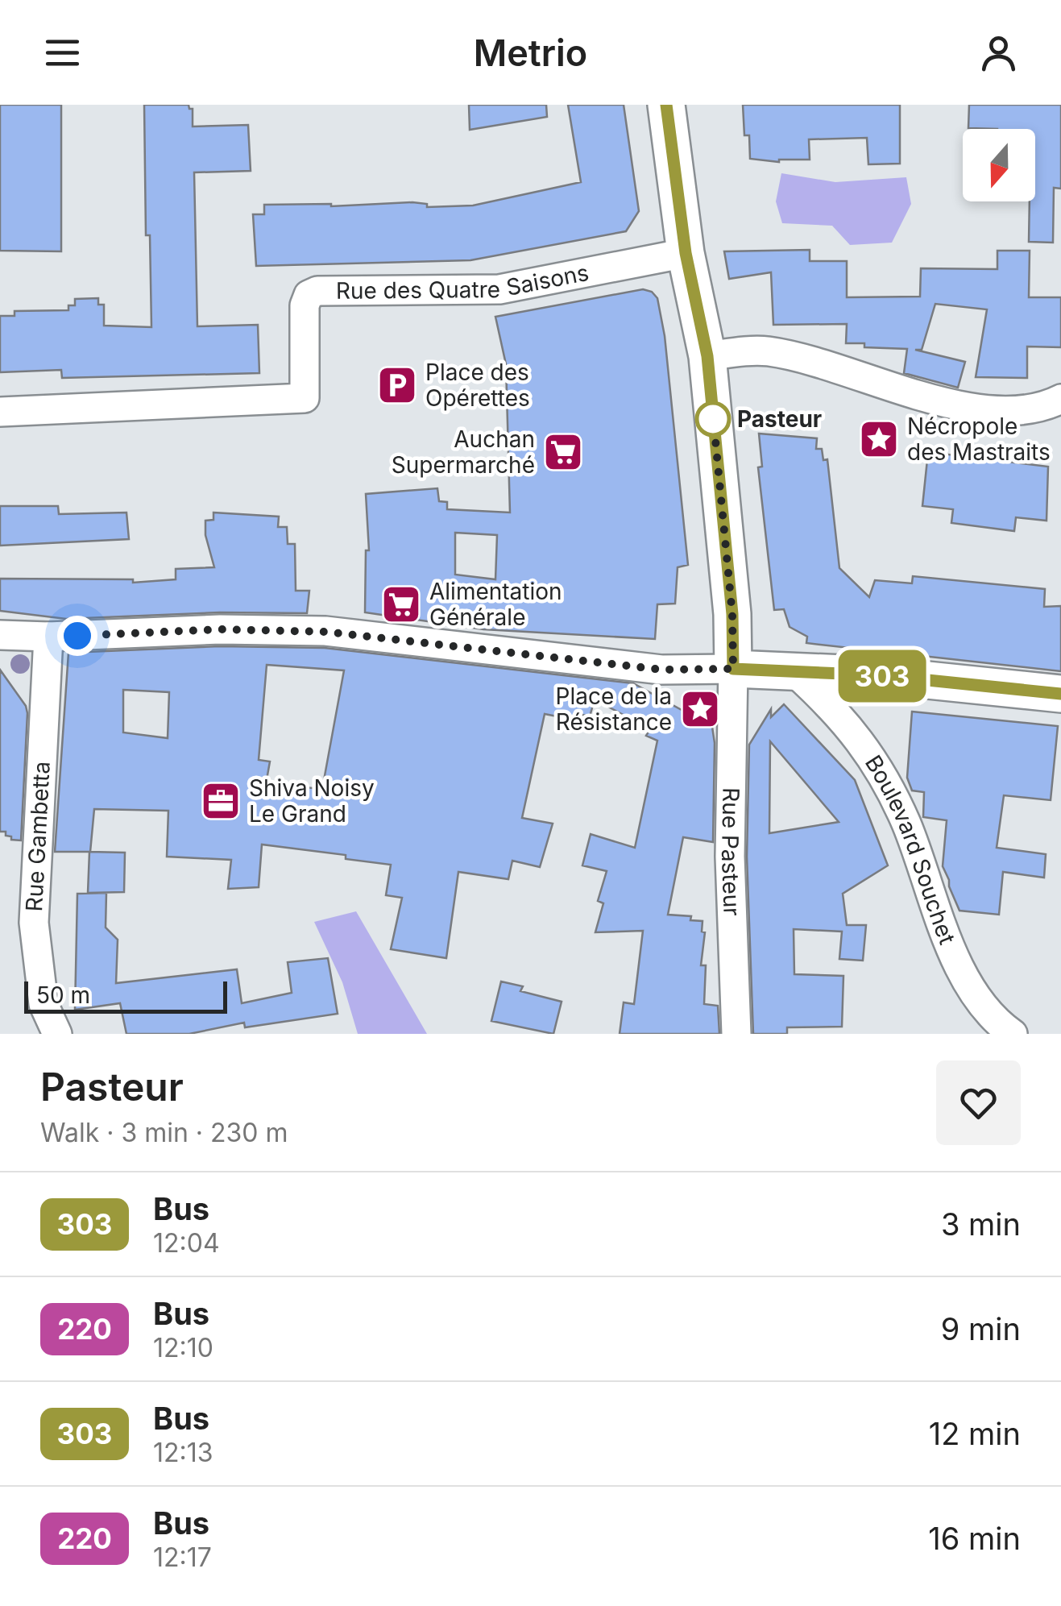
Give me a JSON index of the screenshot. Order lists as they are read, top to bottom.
{
  "streets": {
    "street": [
      "Rue des Quatre Saisons",
      "Rue Gambetta",
      "Boulevard Souchet",
      "Rue Pasteur"
    ]
  },
  "places": {
    "parking": ["Place des Opérettes"],
    "other": ["Pasteur"],
    "place": ["Nécropole des Mastraits", "Place de la Résistance"],
    "supermarket": ["Auchan Supermarché", "Alimentation Générale"],
    "office": ["Shiva Noisy Le Grand"]
  },
  "lines": ["bus line 303"],
  "scale_bar": "50 m",
  "north": "bottom",
  "page": {
    "header": "Metrio",
    "on_map": "303",
    "scale": "50 m",
    "heading": ["Pasteur", "Walk · 3 min · 230 m"],
    "list": [
      {
        "mark": "303",
        "name": "Bus",
        "note": "12:04",
        "value": "3 min"
      },
      {
        "mark": "220",
        "name": "Bus",
        "note": "12:10",
        "value": "9 min"
      },
      {
        "mark": "303",
        "name": "Bus",
        "note": "12:13",
        "value": "12 min"
      },
      {
        "mark": "220",
        "name": "Bus",
        "note": "12:17",
        "value": "16 min"
      }
    ]
  }
}
